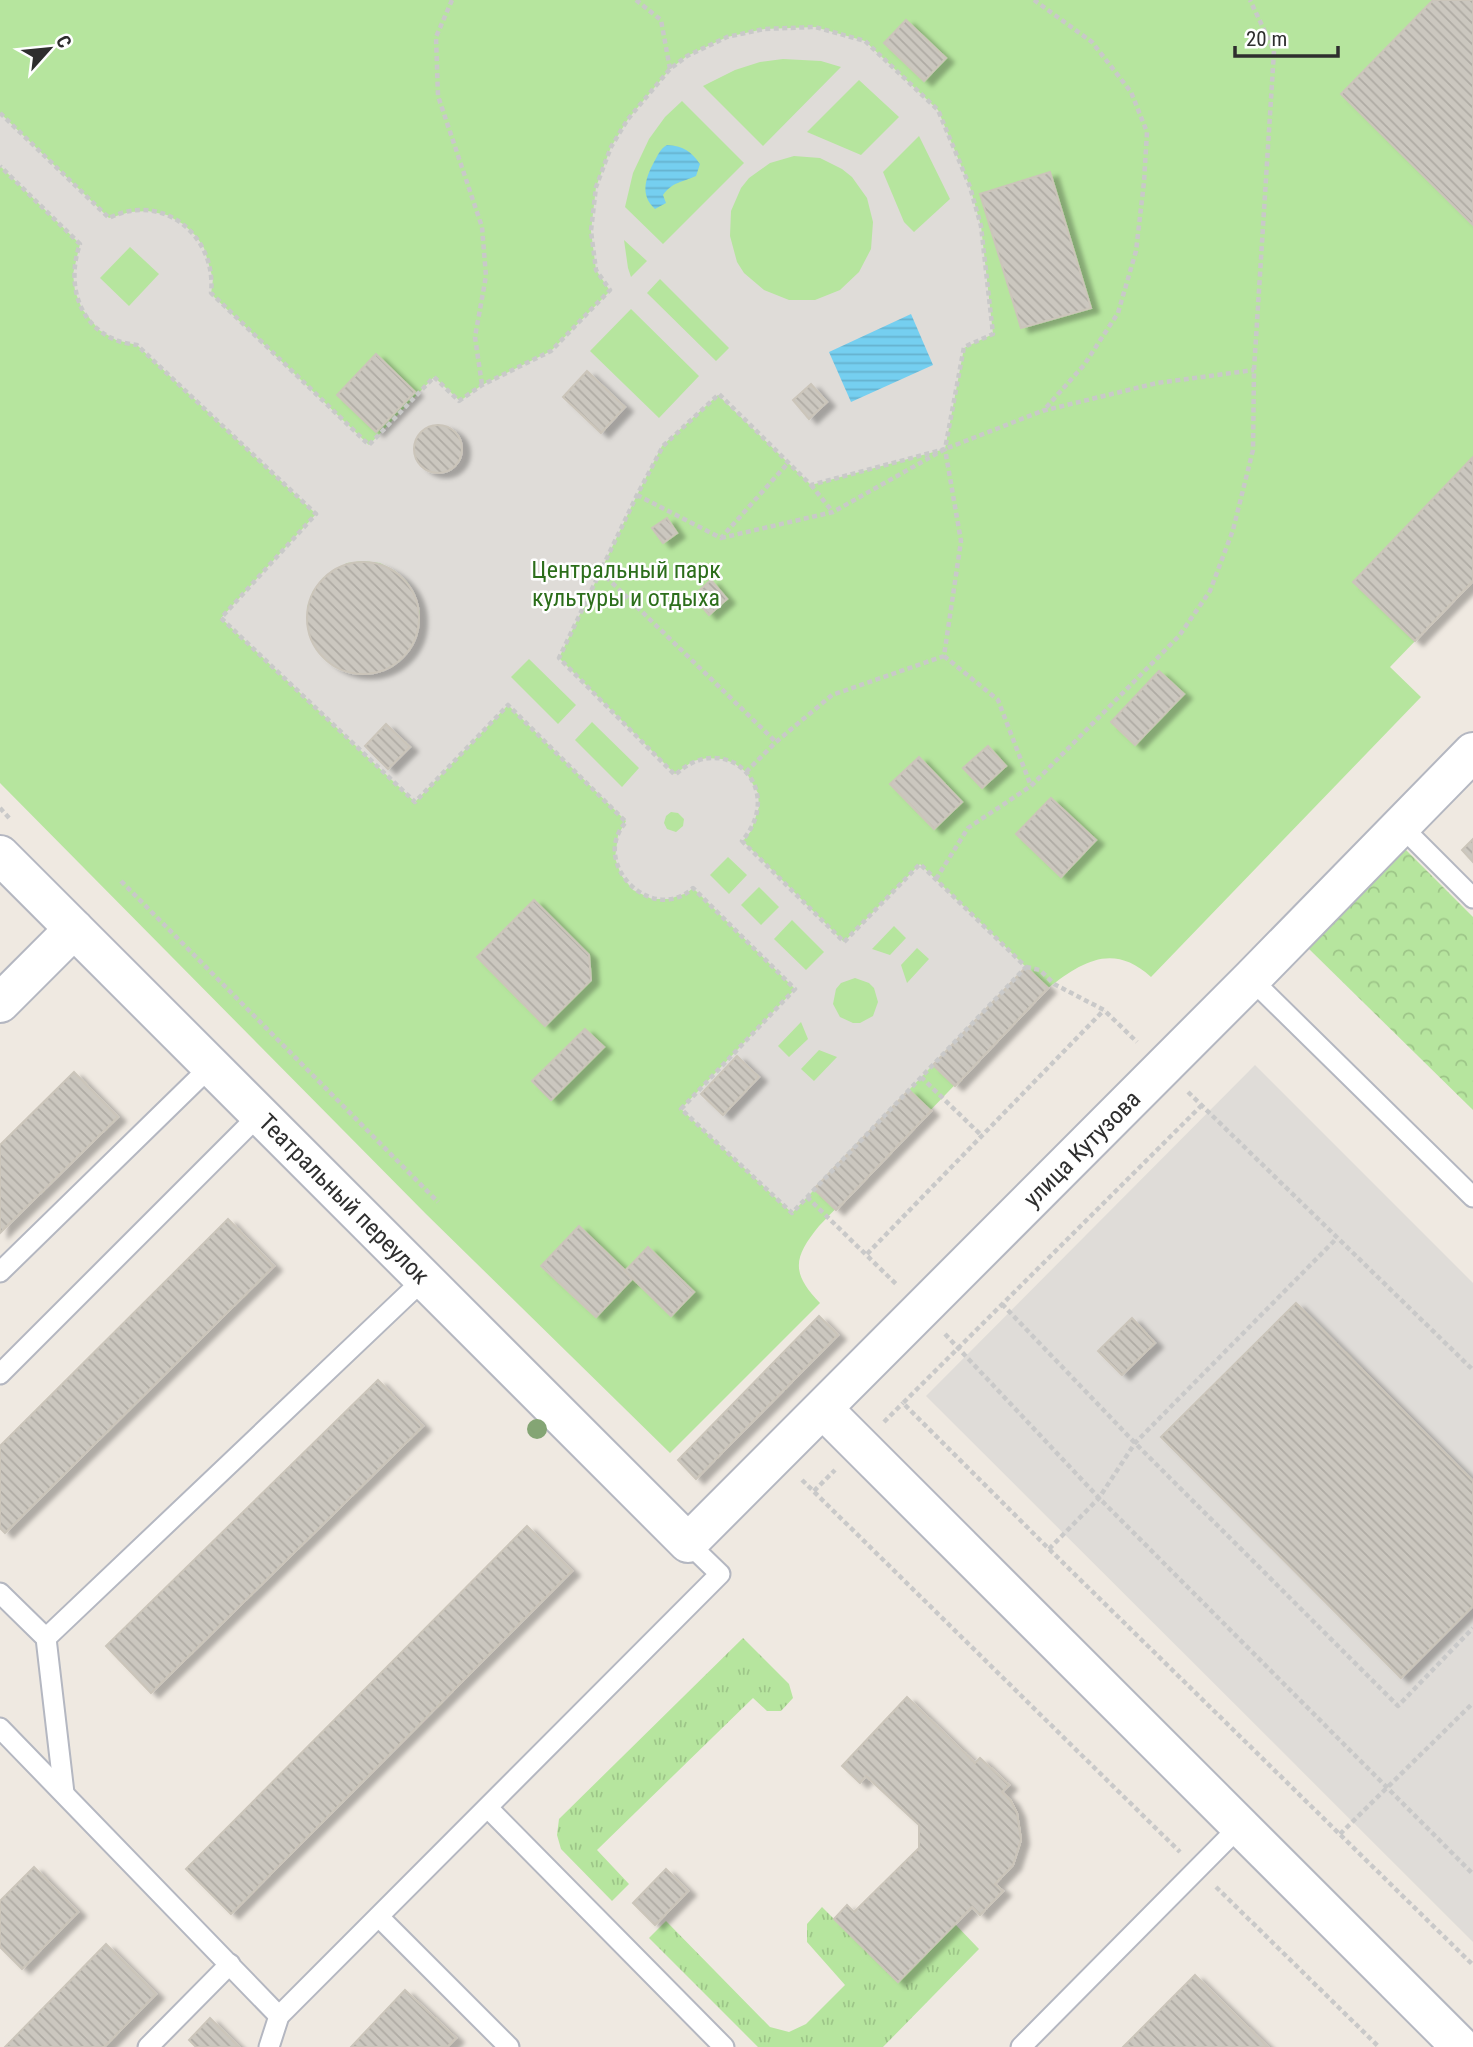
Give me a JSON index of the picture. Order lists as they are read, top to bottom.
{
  "streets": {
    "street": ["улица Кутузова", "Театральный переулок"]
  },
  "crossings": [
    ["улица Кутузова", "Театральный переулок"]
  ],
  "parks": ["Центральный парк культуры и отдыха"],
  "scale_bar": "20 m",
  "north": "top right"
}
